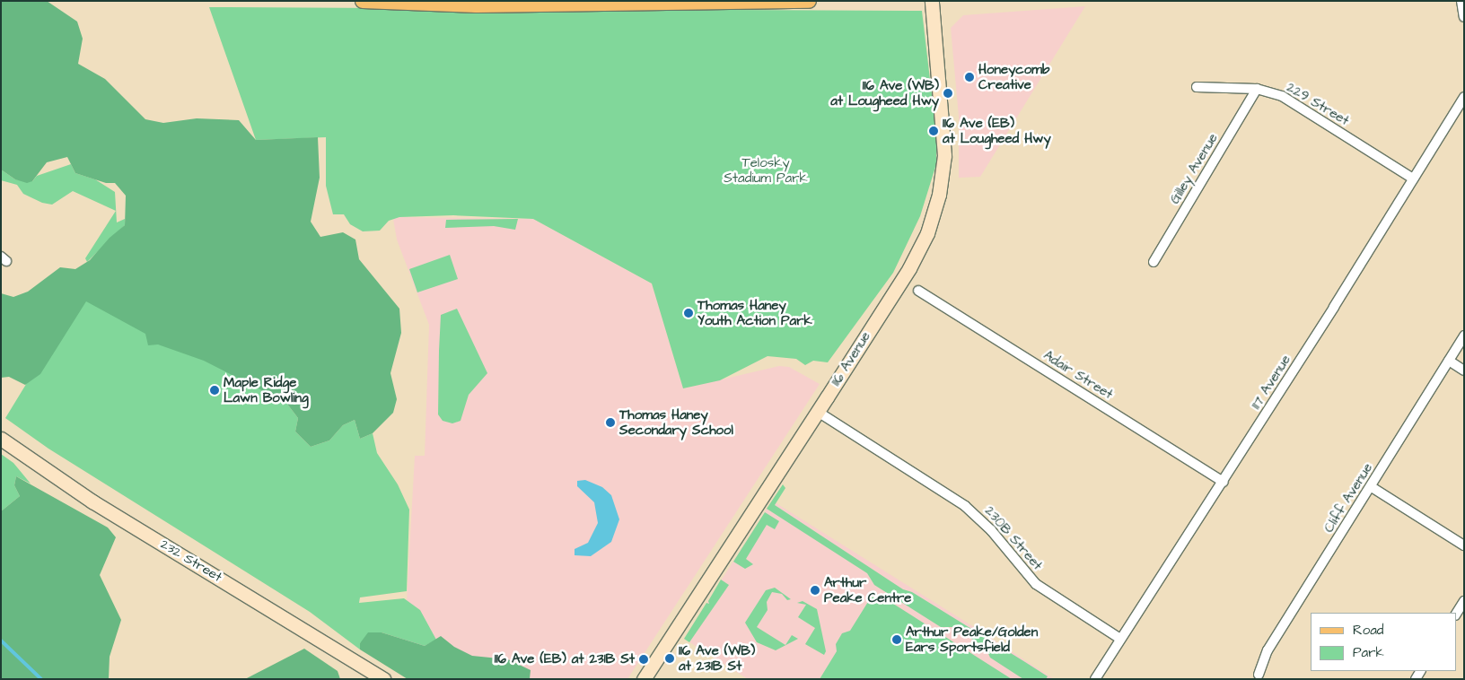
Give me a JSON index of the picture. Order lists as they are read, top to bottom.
{
  "streets": {
    "street": [
      "229 Street",
      "Gilley Avenue",
      "116 Avenue",
      "Adair Street",
      "117 Avenue",
      "Cliff Avenue",
      "230B Street",
      "232 Street"
    ]
  },
  "crossings": [
    ["229 Street", "Gilley Avenue"],
    ["229 Street", "117 Avenue"],
    ["116 Avenue", "230B Street"],
    ["Adair Street", "117 Avenue"],
    ["117 Avenue", "230B Street"]
  ],
  "parks": ["Telosky Stadium Park"],
  "places": [
    "Honeycomb Creative",
    "116 Ave (WB) at Lougheed Hwy",
    "116 Ave (EB) at Lougheed Hwy",
    "Thomas Haney Youth Action Park",
    "Maple Ridge Lawn Bowling",
    "Thomas Haney Secondary School",
    "Arthur Peake Centre",
    "Arthur Peake/Golden Ears Sportsfield",
    "116 Ave (WB) at 231B St",
    "116 Ave (EB) at 231B St"
  ],
  "legend": ["Road", "Park"]
}
